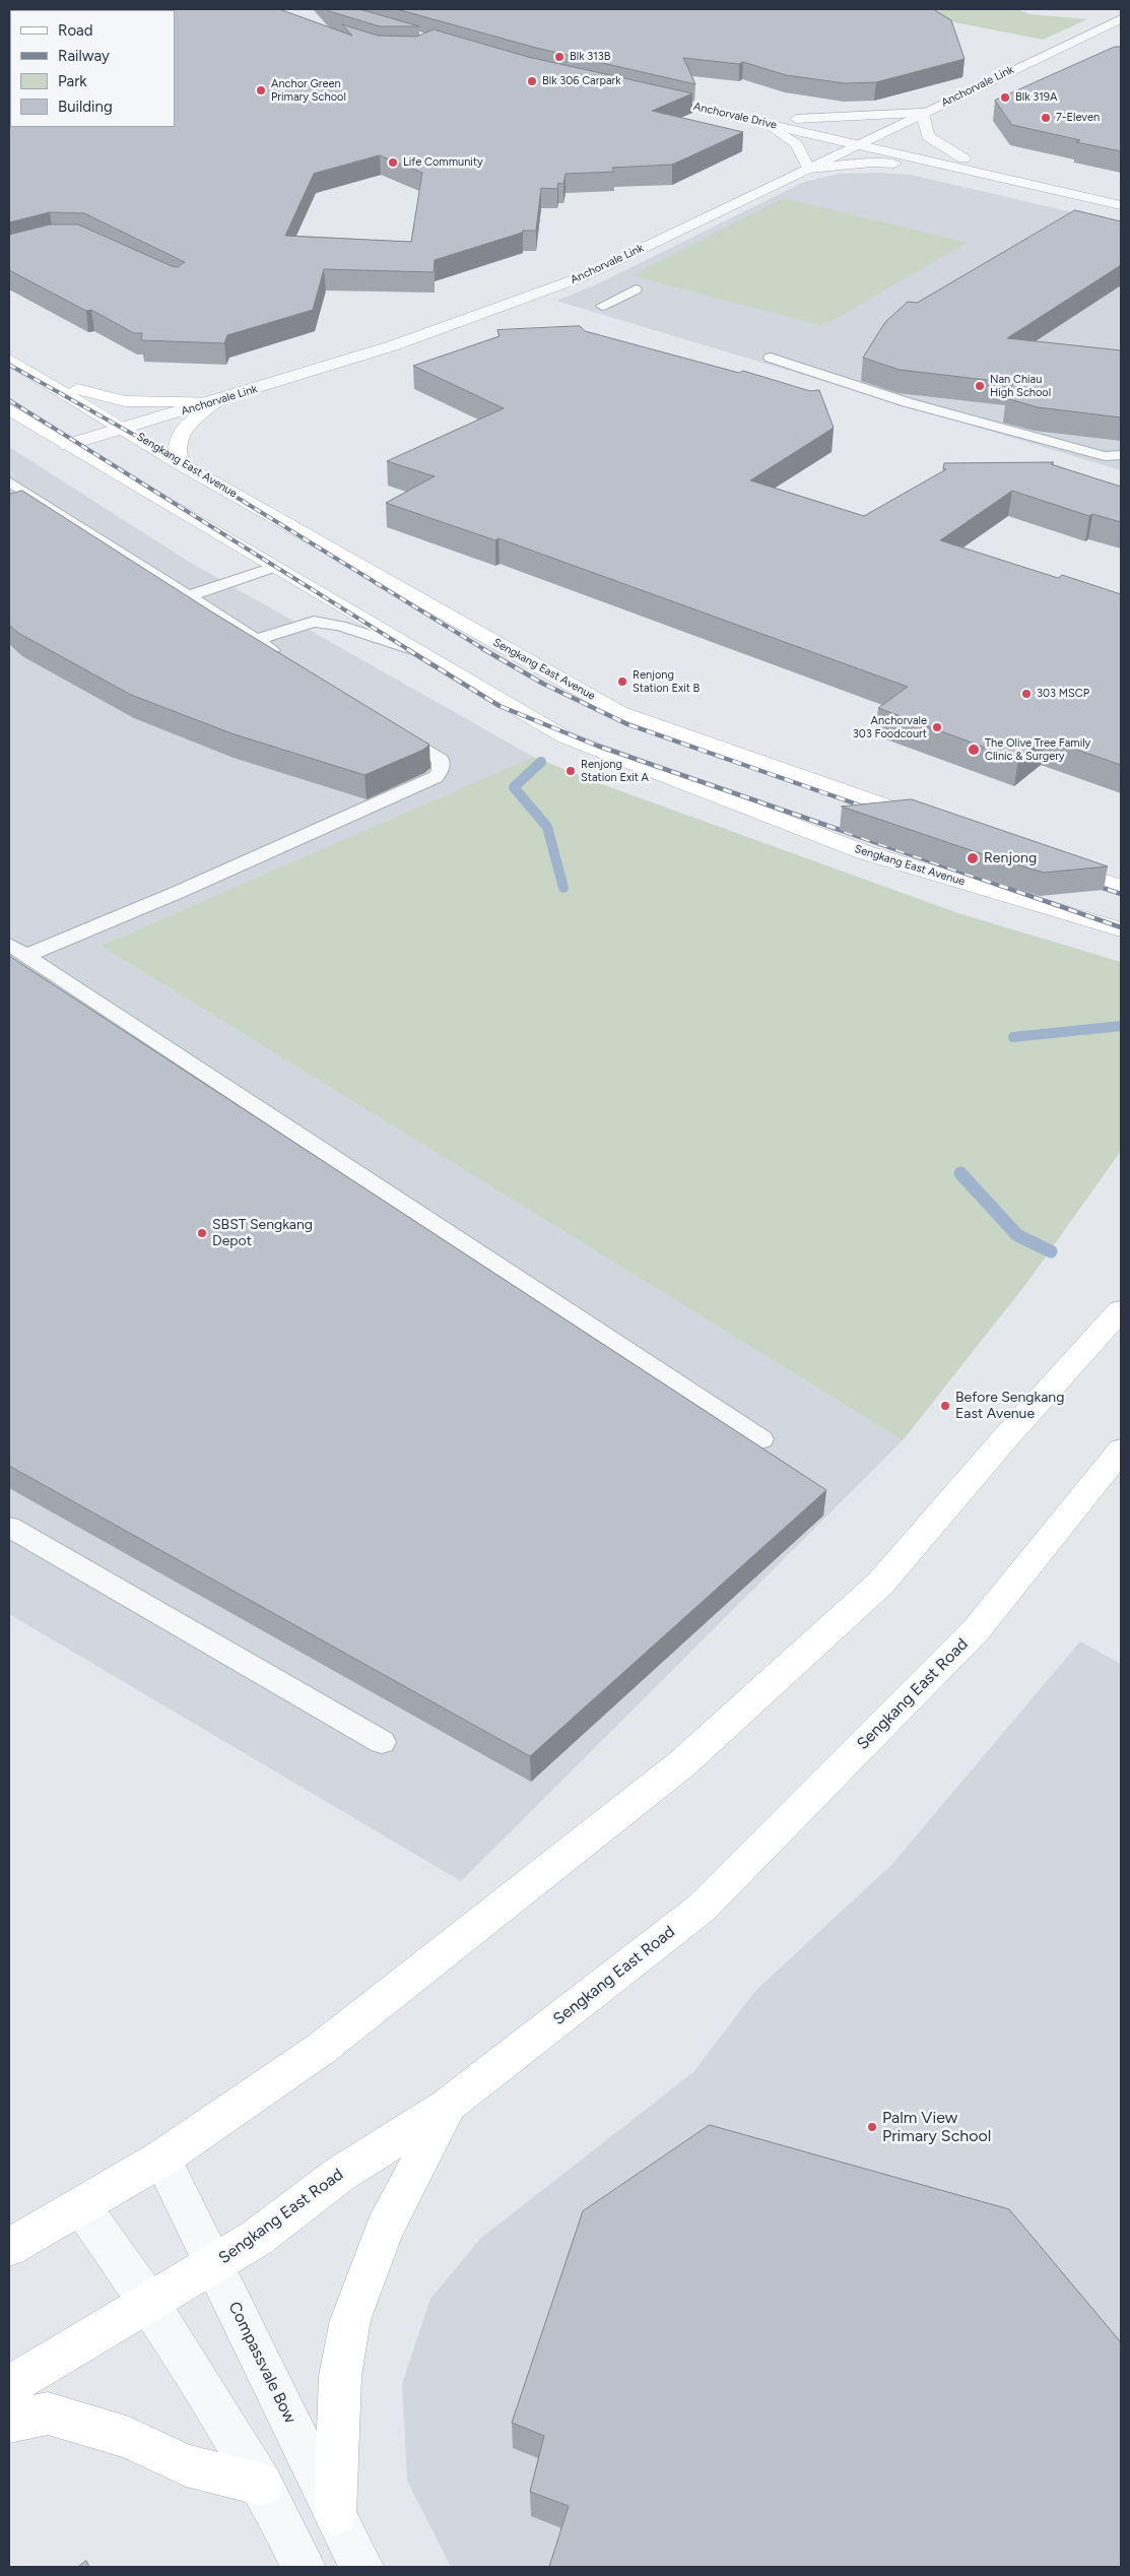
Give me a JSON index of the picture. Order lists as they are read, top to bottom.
{
  "streets": {
    "main road": ["Sengkang East Avenue", "Sengkang East Road"],
    "street": ["Anchorvale Link", "Anchorvale Drive", "Compassvale Bow"]
  },
  "crossings": [
    ["Anchorvale Link", "Anchorvale Drive"],
    ["Anchorvale Link", "Sengkang East Avenue"],
    ["Sengkang East Road", "Compassvale Bow"]
  ],
  "places": [
    "Blk 313B",
    "Blk 306 Carpark",
    "Anchor Green Primary School",
    "Blk 319A",
    "7-Eleven",
    "Life Community",
    "Nan Chiau High School",
    "Renjong Station Exit B",
    "303 MSCP",
    "Anchorvale 303 Foodcourt",
    "The Olive Tree Family Clinic & Surgery",
    "Renjong Station Exit A",
    "Renjong",
    "SBST Sengkang Depot",
    "Before Sengkang East Avenue",
    "Palm View Primary School"
  ],
  "legend": [
    "Road",
    "Railway",
    "Park",
    "Building"
  ]
}
